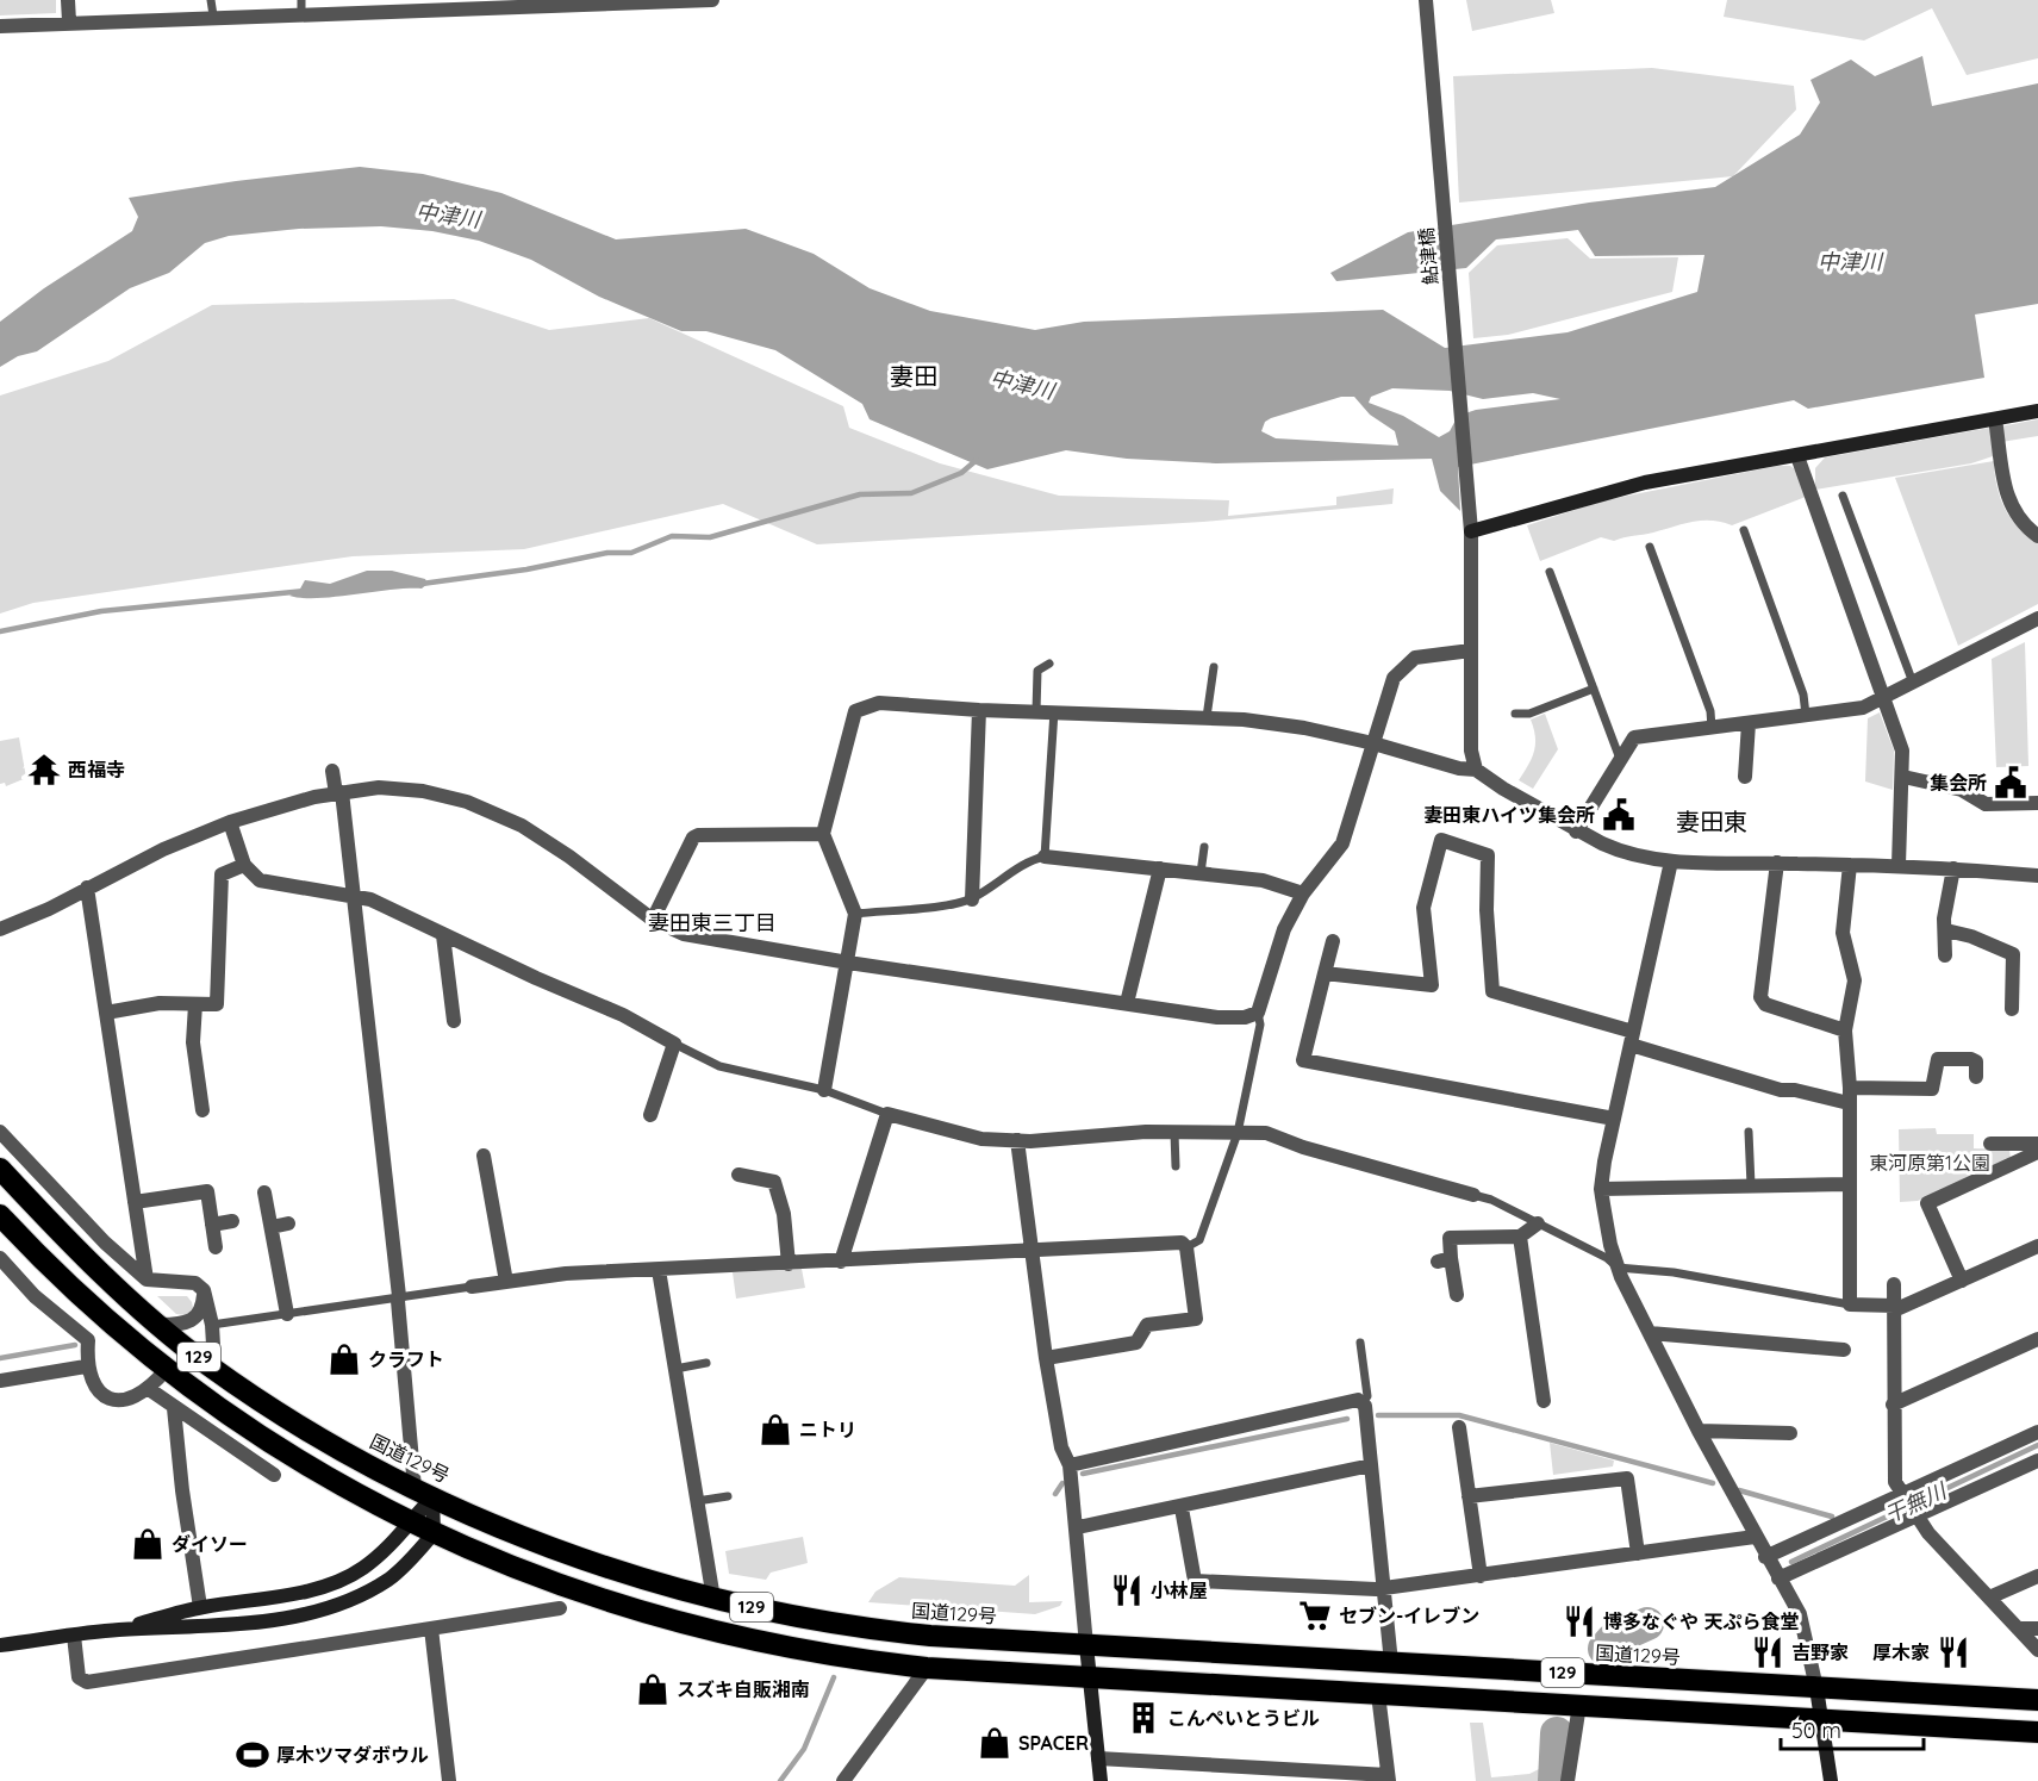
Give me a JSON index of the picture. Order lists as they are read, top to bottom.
{
  "streets": {
    "highway": ["129", "国道129号"],
    "street": ["鮎津橋"]
  },
  "districts": ["妻田", "妻田東", "妻田東三丁目"],
  "water": ["中津川", "干無川"],
  "parks": ["東河原第1公園"],
  "places": {
    "temple": ["西福寺"],
    "public building": ["集会所", "妻田東ハイツ集会所"],
    "shop": [
      "クラフト",
      "ニトリ",
      "ダイソー",
      "スズキ自販湘南",
      "SPACER"
    ],
    "restaurant": [
      "小林屋",
      "博多なぐや 天ぷら食堂",
      "吉野家",
      "厚木家"
    ],
    "supermarket": ["セブン-イレブン"],
    "building": ["こんぺいとうビル"],
    "sports": ["厚木ツマダボウル"]
  },
  "scale_bar": "50 m"
}
